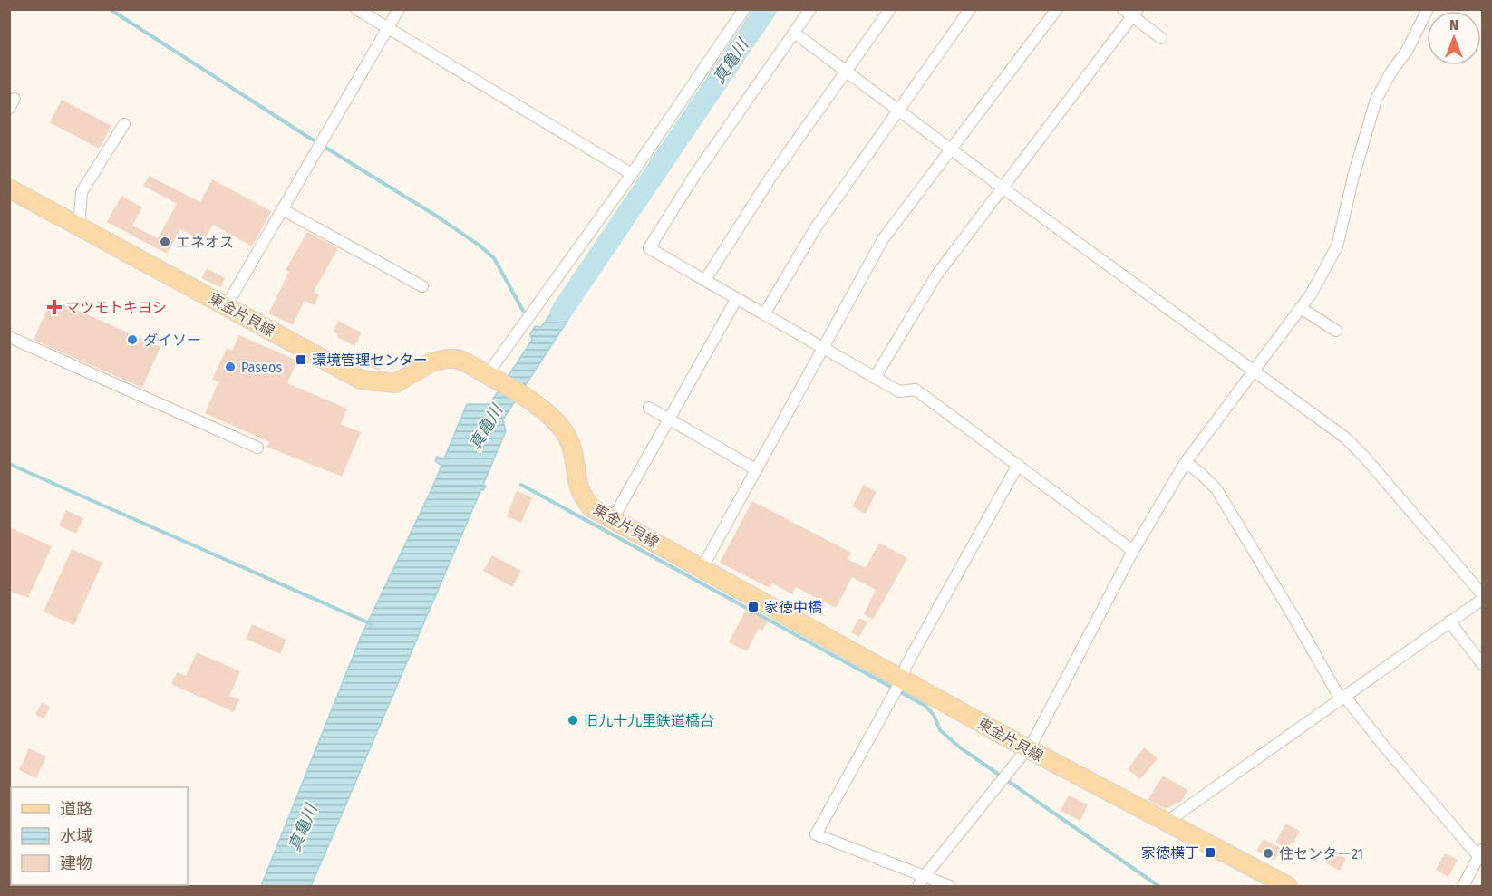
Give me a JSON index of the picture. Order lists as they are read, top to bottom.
{
  "streets": {
    "main road": ["東金片貝線"]
  },
  "water": ["真亀川"],
  "places": {
    "other": [
      "エネオス",
      "ダイソー",
      "Paseos",
      "旧九十九里鉄道橋台",
      "住センター21"
    ],
    "health": ["マツモトキヨシ"],
    "transit": ["環境管理センター", "家徳中橋", "家徳横丁"]
  },
  "legend": ["道路", "水域", "建物"],
  "north": "top"
}
